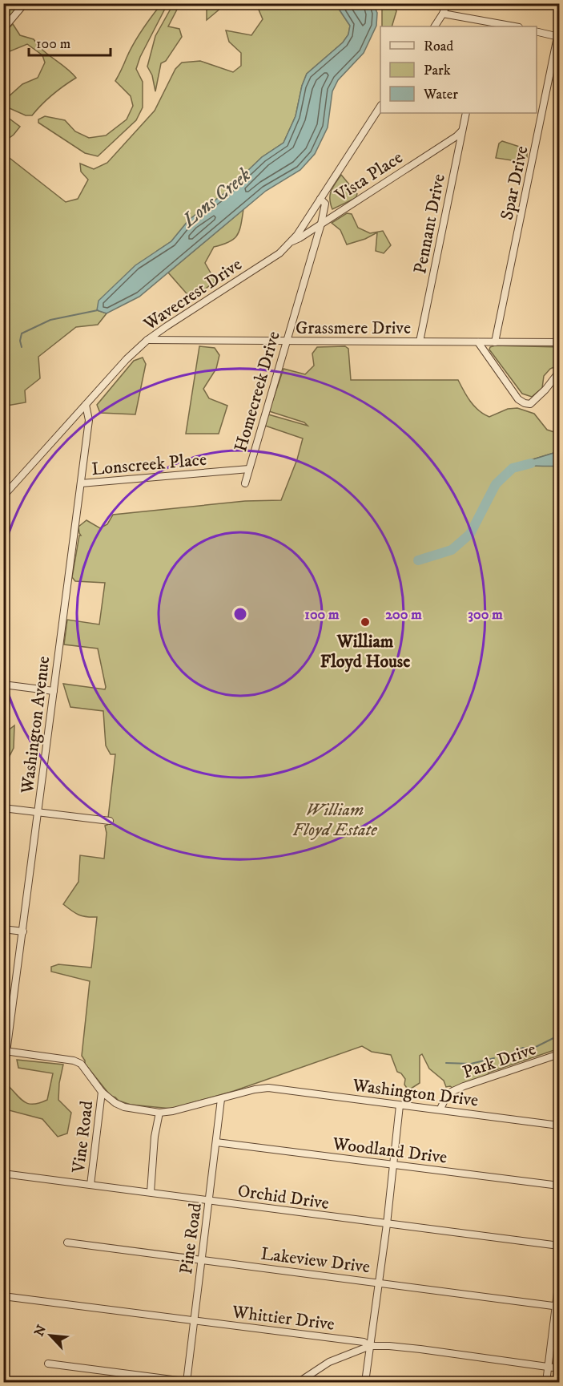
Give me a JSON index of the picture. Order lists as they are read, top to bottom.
{
  "streets": {
    "street": [
      "Vista Place",
      "Spar Drive",
      "Pennant Drive",
      "Wavecrest Drive",
      "Grassmere Drive",
      "Homecreek Drive",
      "Lonscreek Place",
      "Washington Avenue",
      "Park Drive",
      "Washington Drive",
      "Vine Road",
      "Woodland Drive",
      "Orchid Drive",
      "Pine Road",
      "Lakeview Drive",
      "Whittier Drive"
    ]
  },
  "crossings": [
    ["Vista Place", "Pennant Drive"],
    ["Vista Place", "Wavecrest Drive"],
    ["Vista Place", "Homecreek Drive"],
    ["Spar Drive", "Grassmere Drive"],
    ["Pennant Drive", "Grassmere Drive"],
    ["Wavecrest Drive", "Grassmere Drive"],
    ["Wavecrest Drive", "Homecreek Drive"],
    ["Wavecrest Drive", "Washington Avenue"],
    ["Grassmere Drive", "Homecreek Drive"],
    ["Homecreek Drive", "Lonscreek Place"],
    ["Lonscreek Place", "Washington Avenue"],
    ["Park Drive", "Washington Drive"],
    ["Washington Drive", "Vine Road"],
    ["Washington Drive", "Pine Road"],
    ["Vine Road", "Orchid Drive"],
    ["Woodland Drive", "Pine Road"],
    ["Orchid Drive", "Pine Road"],
    ["Pine Road", "Lakeview Drive"],
    ["Pine Road", "Whittier Drive"]
  ],
  "water": ["Lons Creek"],
  "parks": ["William Floyd Estate"],
  "places": ["William Floyd House"],
  "legend": ["Road", "Park", "Water"],
  "scale_bar": "100 m",
  "north": "top left",
  "rings": ["100 m", "200 m", "300 m"]
}
